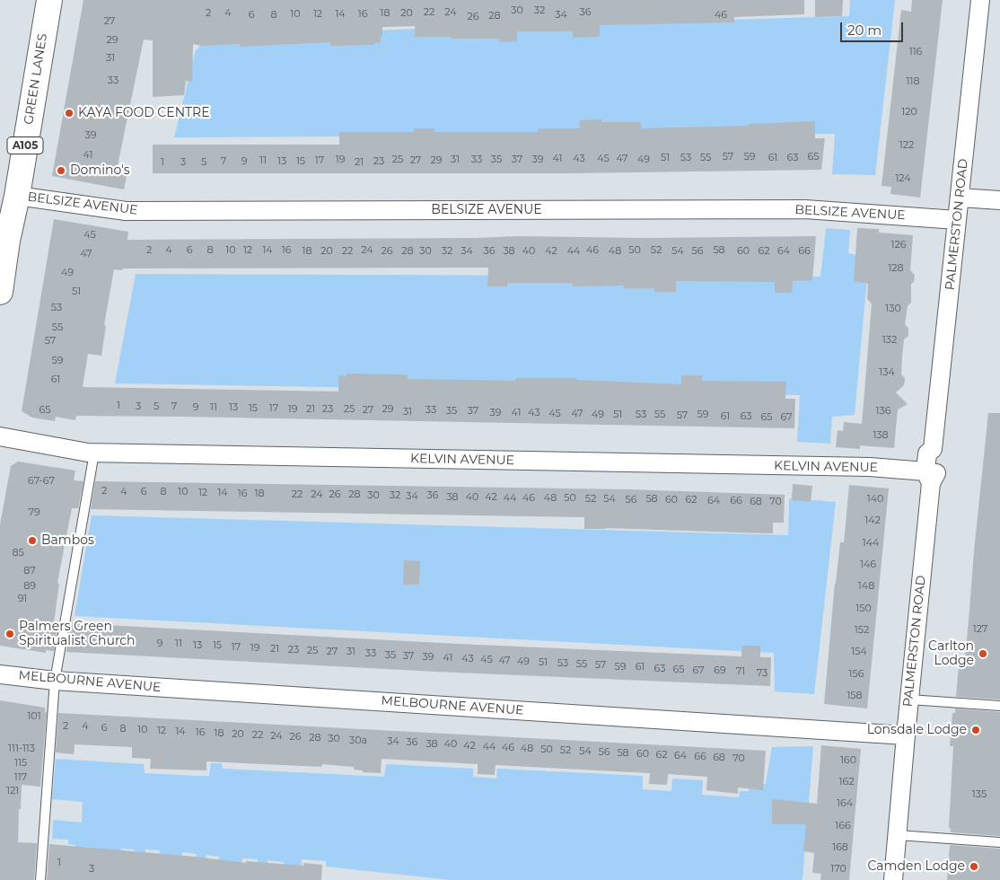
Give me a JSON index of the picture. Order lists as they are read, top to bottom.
{
  "streets": {
    "main road": ["GREEN LANES", "A105"],
    "street": [
      "BELSIZE AVENUE",
      "PALMERSTON ROAD",
      "KELVIN AVENUE",
      "MELBOURNE AVENUE"
    ]
  },
  "crossings": [
    ["GREEN LANES", "BELSIZE AVENUE"],
    ["BELSIZE AVENUE", "PALMERSTON ROAD"],
    ["PALMERSTON ROAD", "KELVIN AVENUE"],
    ["PALMERSTON ROAD", "MELBOURNE AVENUE"]
  ],
  "places": [
    "KAYA FOOD CENTRE",
    "Domino's",
    "Bambos",
    "Palmers Green Spiritualist Church",
    "Carlton Lodge",
    "Lonsdale Lodge",
    "Camden Lodge"
  ],
  "house_numbers": [
    "30",
    "32",
    "22",
    "24",
    "36",
    "2",
    "4",
    "18",
    "20",
    "10",
    "12",
    "14",
    "16",
    "6",
    "8",
    "34",
    "46",
    "28",
    "26",
    "27",
    "29",
    "116",
    "31",
    "33",
    "118",
    "120",
    "39",
    "122",
    "41",
    "57",
    "59",
    "65",
    "51",
    "53",
    "55",
    "61",
    "63",
    "41",
    "43",
    "45",
    "47",
    "19",
    "25",
    "31",
    "33",
    "35",
    "37",
    "39",
    "49",
    "11",
    "17",
    "27",
    "29",
    "7",
    "9",
    "13",
    "15",
    "23",
    "1",
    "3",
    "5",
    "21",
    "124",
    "45",
    "126",
    "2",
    "4",
    "6",
    "8",
    "10",
    "12",
    "14",
    "16",
    "24",
    "46",
    "50",
    "52",
    "58",
    "18",
    "20",
    "22",
    "26",
    "28",
    "30",
    "32",
    "34",
    "36",
    "38",
    "40",
    "42",
    "44",
    "48",
    "54",
    "56",
    "60",
    "62",
    "64",
    "66",
    "47",
    "128",
    "49",
    "51",
    "53",
    "130",
    "55",
    "132",
    "57",
    "59",
    "134",
    "61",
    "1",
    "3",
    "5",
    "7",
    "9",
    "11",
    "13",
    "15",
    "17",
    "19",
    "21",
    "23",
    "25",
    "29",
    "65",
    "27",
    "33",
    "35",
    "37",
    "136",
    "31",
    "39",
    "41",
    "43",
    "45",
    "47",
    "49",
    "51",
    "53",
    "55",
    "59",
    "57",
    "61",
    "63",
    "65",
    "67",
    "138",
    "67-67",
    "2",
    "4",
    "6",
    "8",
    "10",
    "12",
    "14",
    "16",
    "18",
    "22",
    "24",
    "26",
    "28",
    "30",
    "32",
    "36",
    "34",
    "38",
    "40",
    "42",
    "44",
    "46",
    "48",
    "50",
    "52",
    "54",
    "58",
    "140",
    "56",
    "60",
    "62",
    "64",
    "66",
    "68",
    "70",
    "79",
    "142",
    "144",
    "85",
    "146",
    "87",
    "89",
    "148",
    "91",
    "150",
    "127",
    "152",
    "9",
    "11",
    "13",
    "15",
    "17",
    "19",
    "21",
    "23",
    "25",
    "27",
    "31",
    "154",
    "33",
    "35",
    "37",
    "39",
    "41",
    "43",
    "45",
    "47",
    "49",
    "51",
    "53",
    "55",
    "57",
    "59",
    "61",
    "63",
    "65",
    "67",
    "69",
    "71",
    "73",
    "156",
    "158",
    "101",
    "2",
    "4",
    "6",
    "8",
    "10",
    "12",
    "14",
    "16",
    "18",
    "20",
    "22",
    "24",
    "26",
    "28",
    "30",
    "30a",
    "34",
    "36",
    "38",
    "40",
    "42",
    "44",
    "46",
    "111-113",
    "48",
    "50",
    "52",
    "54",
    "56",
    "58",
    "60",
    "62",
    "64",
    "66",
    "68",
    "70",
    "160",
    "115",
    "117",
    "162",
    "121",
    "135",
    "164",
    "166",
    "168",
    "1",
    "3",
    "170"
  ],
  "scale_bar": "20 m"
}
